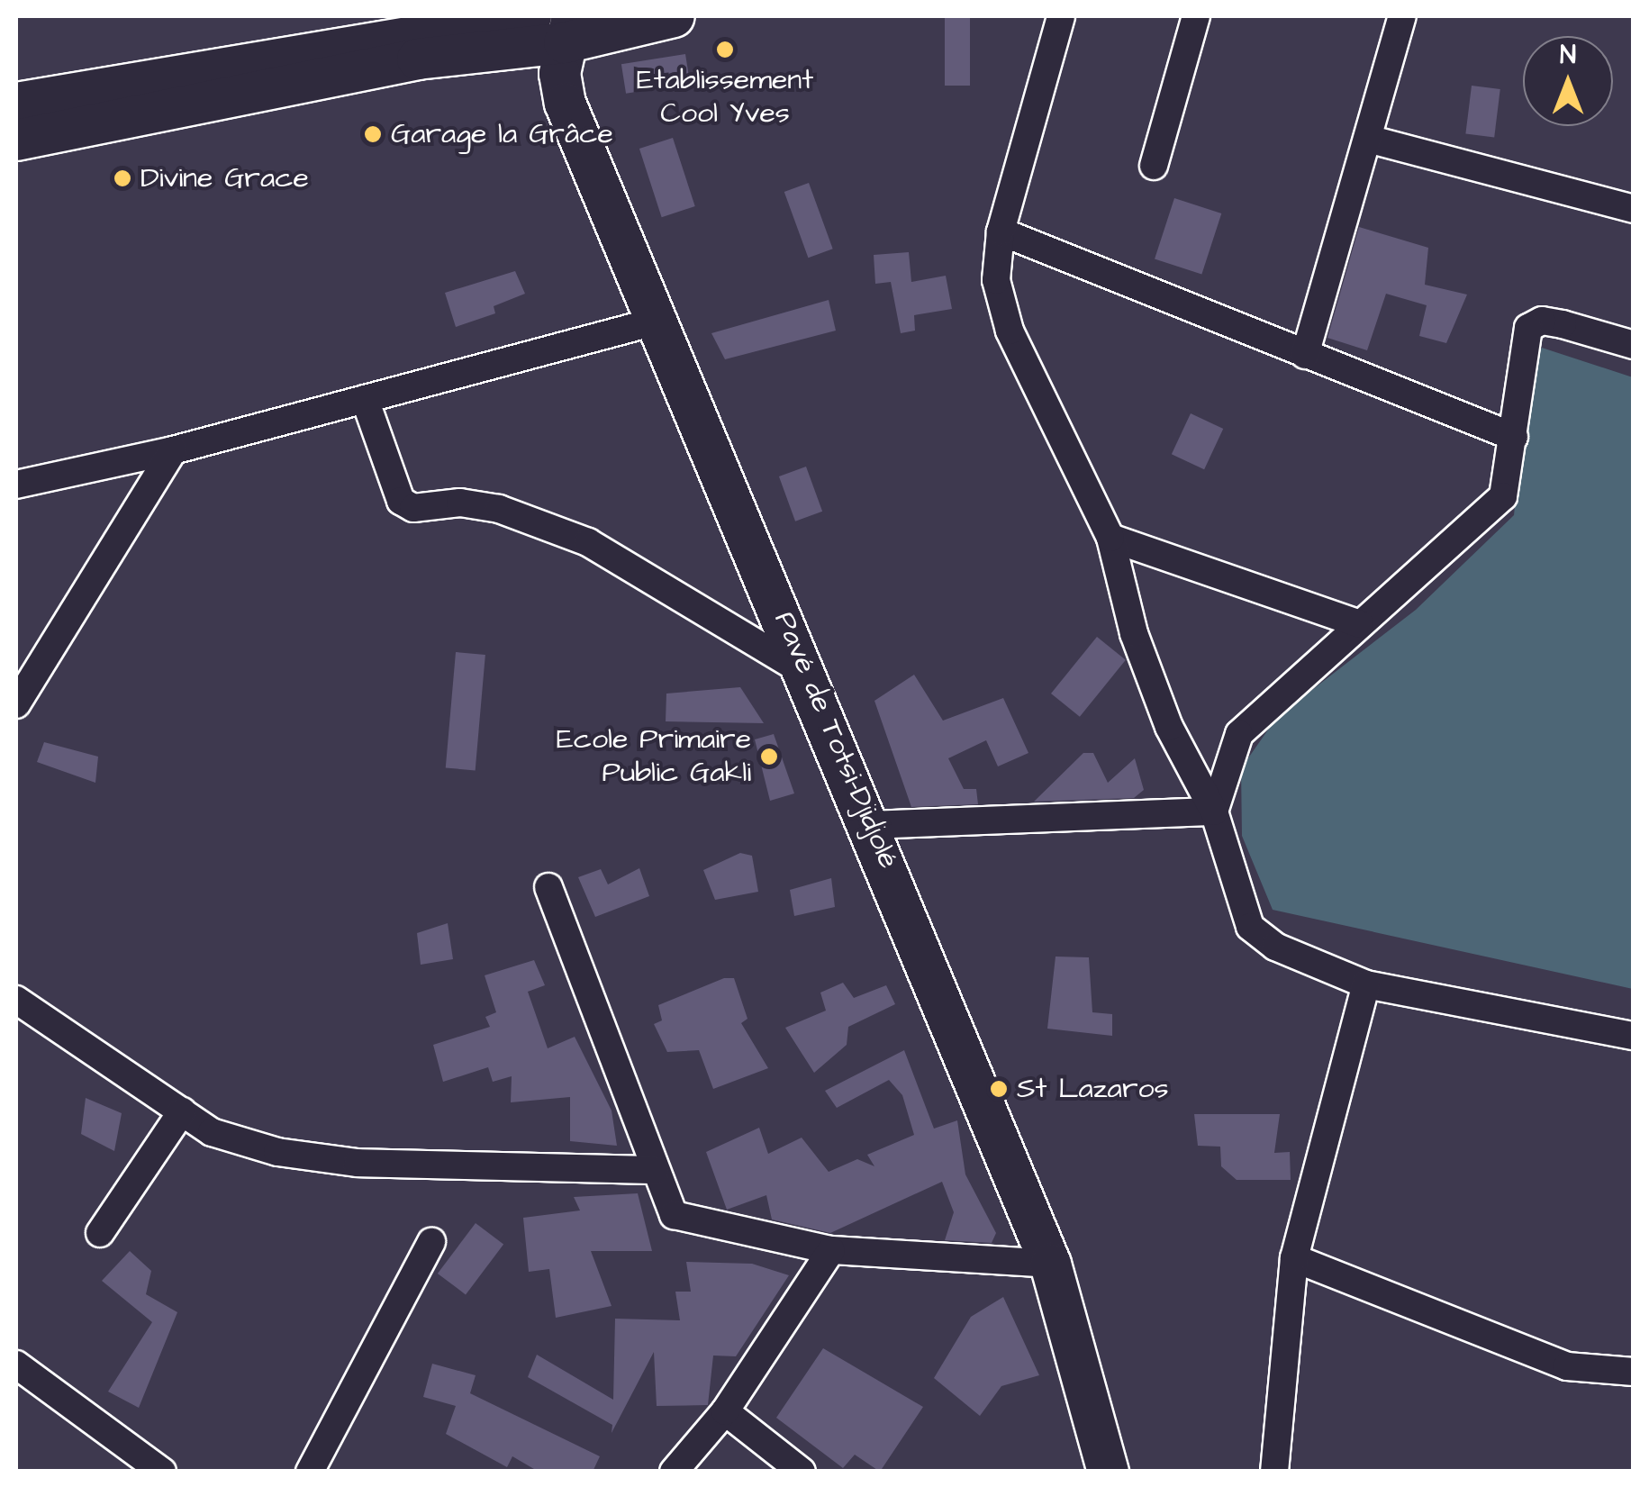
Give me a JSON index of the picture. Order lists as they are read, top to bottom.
{
  "streets": {
    "street": ["Pavé de Totsi-Djidjolé"]
  },
  "places": [
    "Etablissement Cool Yves",
    "Garage la Grâce",
    "Divine Grace",
    "Ecole Primaire Public Gakli",
    "St Lazaros"
  ],
  "north": "top"
}
